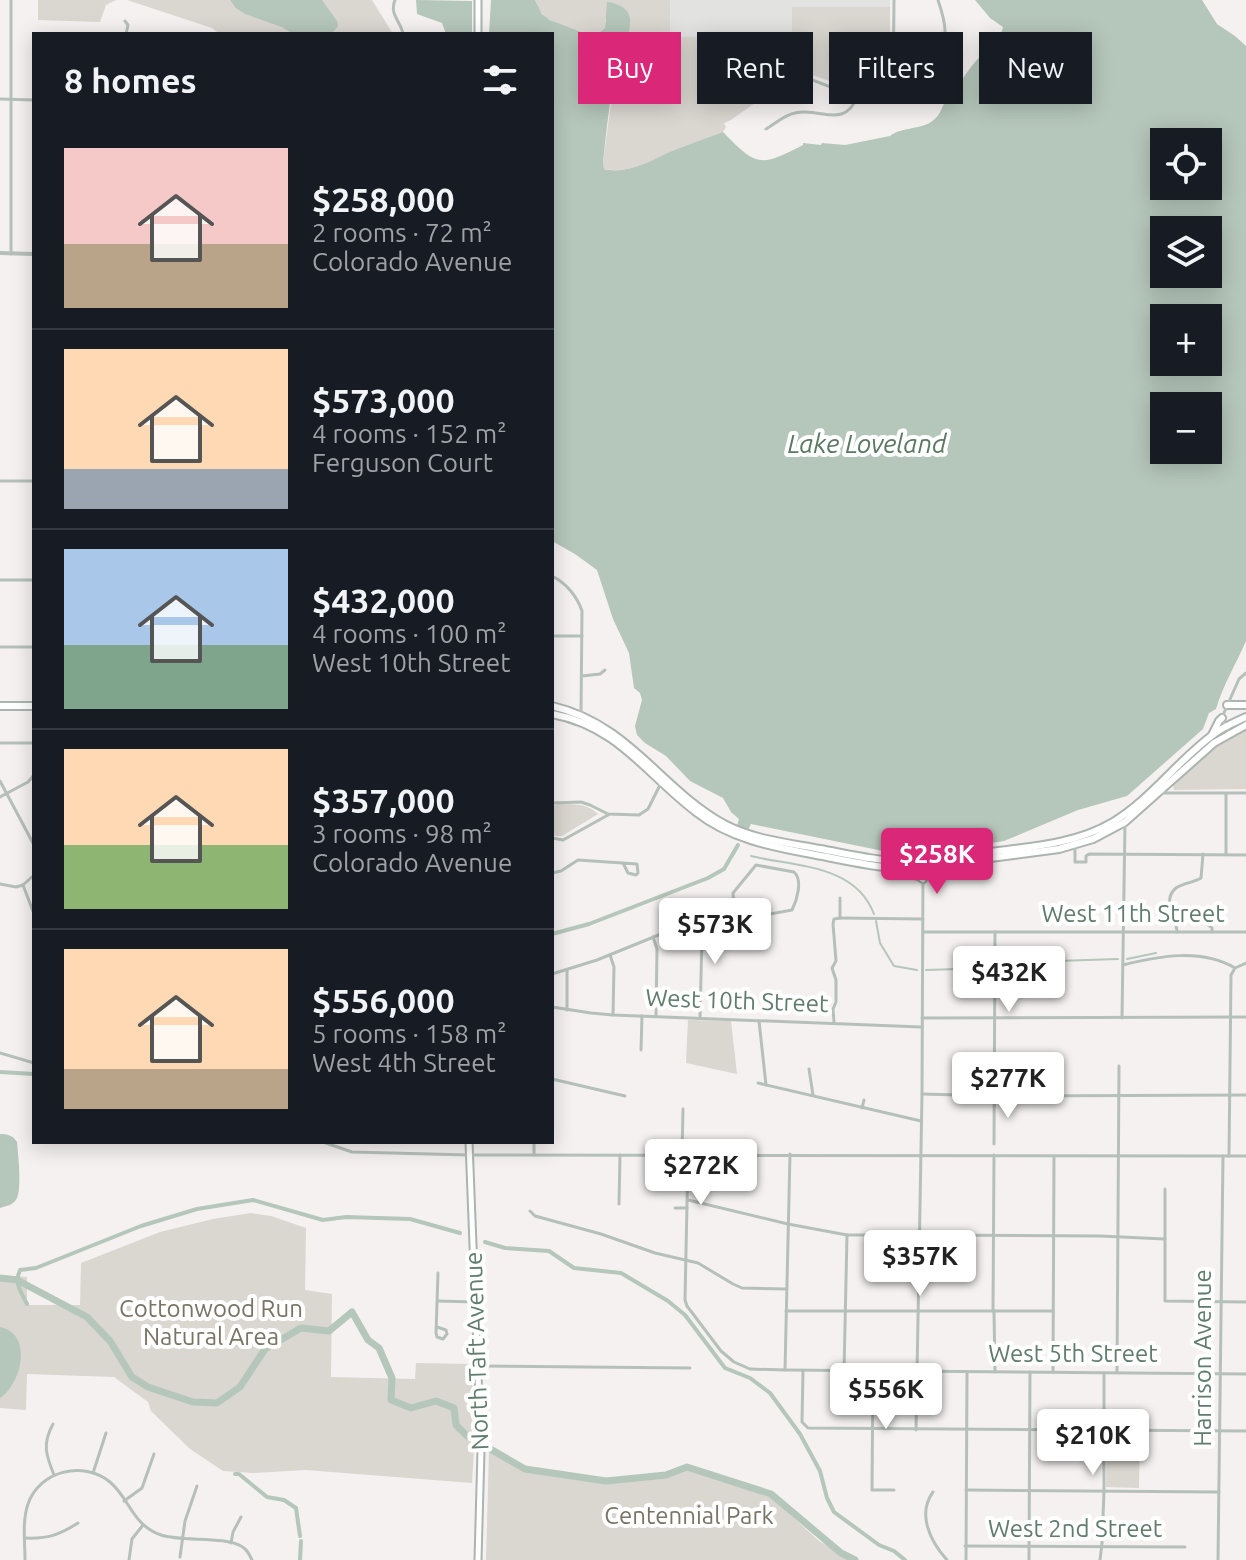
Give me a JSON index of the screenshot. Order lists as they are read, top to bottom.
{
  "streets": {
    "main road": ["North Taft Avenue"],
    "street": [
      "West 11th Street",
      "West 10th Street",
      "West 5th Street",
      "Harrison Avenue",
      "West 2nd Street"
    ]
  },
  "crossings": [
    ["West 5th Street", "Harrison Avenue"]
  ],
  "water": ["Lake Loveland"],
  "parks": ["Cottonwood Run Natural Area", "Centennial Park"],
  "page": {
    "chip": [
      "Buy",
      "Rent",
      "Filters",
      "New"
    ],
    "heading": "8 homes",
    "map_buttons": ["+", "−"],
    "list": [
      {
        "name": "$258,000",
        "note": "2 rooms · 72 m² · Colorado Avenue"
      },
      {
        "name": "$573,000",
        "note": "4 rooms · 152 m² · Ferguson Court"
      },
      {
        "name": "$432,000",
        "note": "4 rooms · 100 m² · West 10th Street"
      },
      {
        "name": "$357,000",
        "note": "3 rooms · 98 m² · Colorado Avenue"
      },
      {
        "name": "$556,000",
        "note": "5 rooms · 158 m² · West 4th Street"
      }
    ],
    "price": [
      "$258K",
      "$573K",
      "$432K",
      "$277K",
      "$272K",
      "$357K",
      "$556K",
      "$210K"
    ]
  }
}
